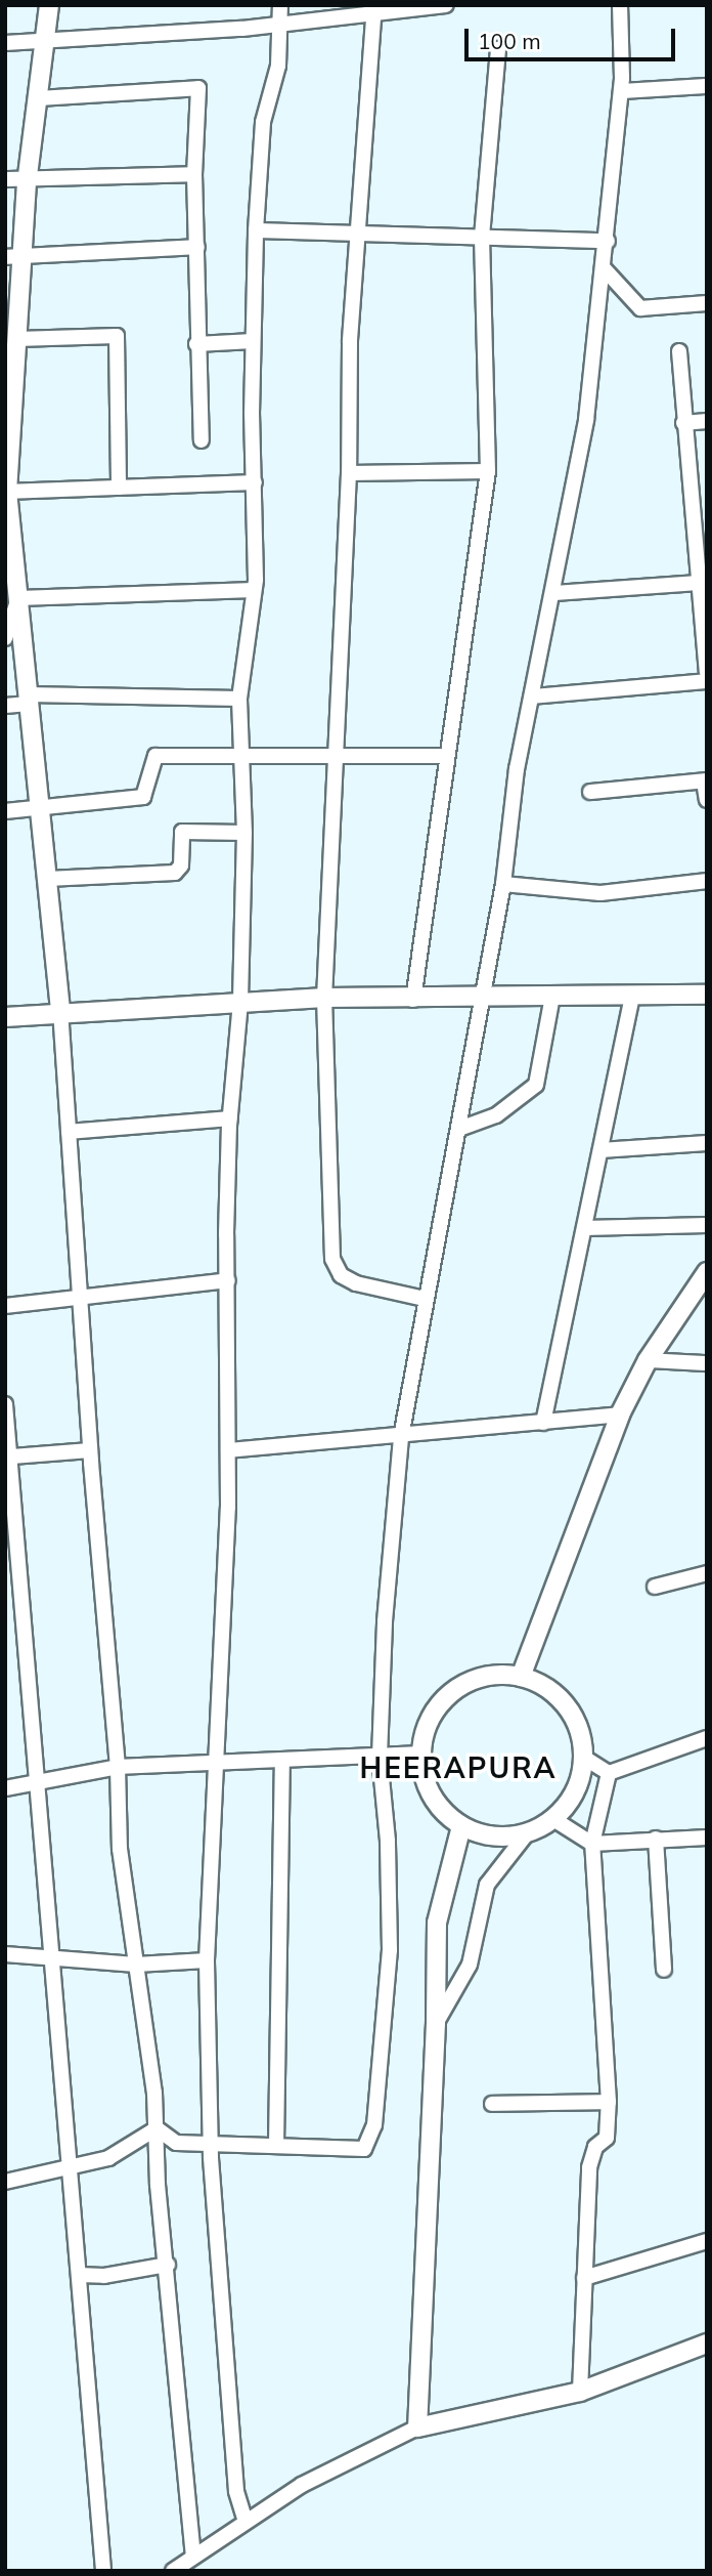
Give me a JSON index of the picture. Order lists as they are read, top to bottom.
{
  "districts": ["HEERAPURA"],
  "scale_bar": "100 m"
}
